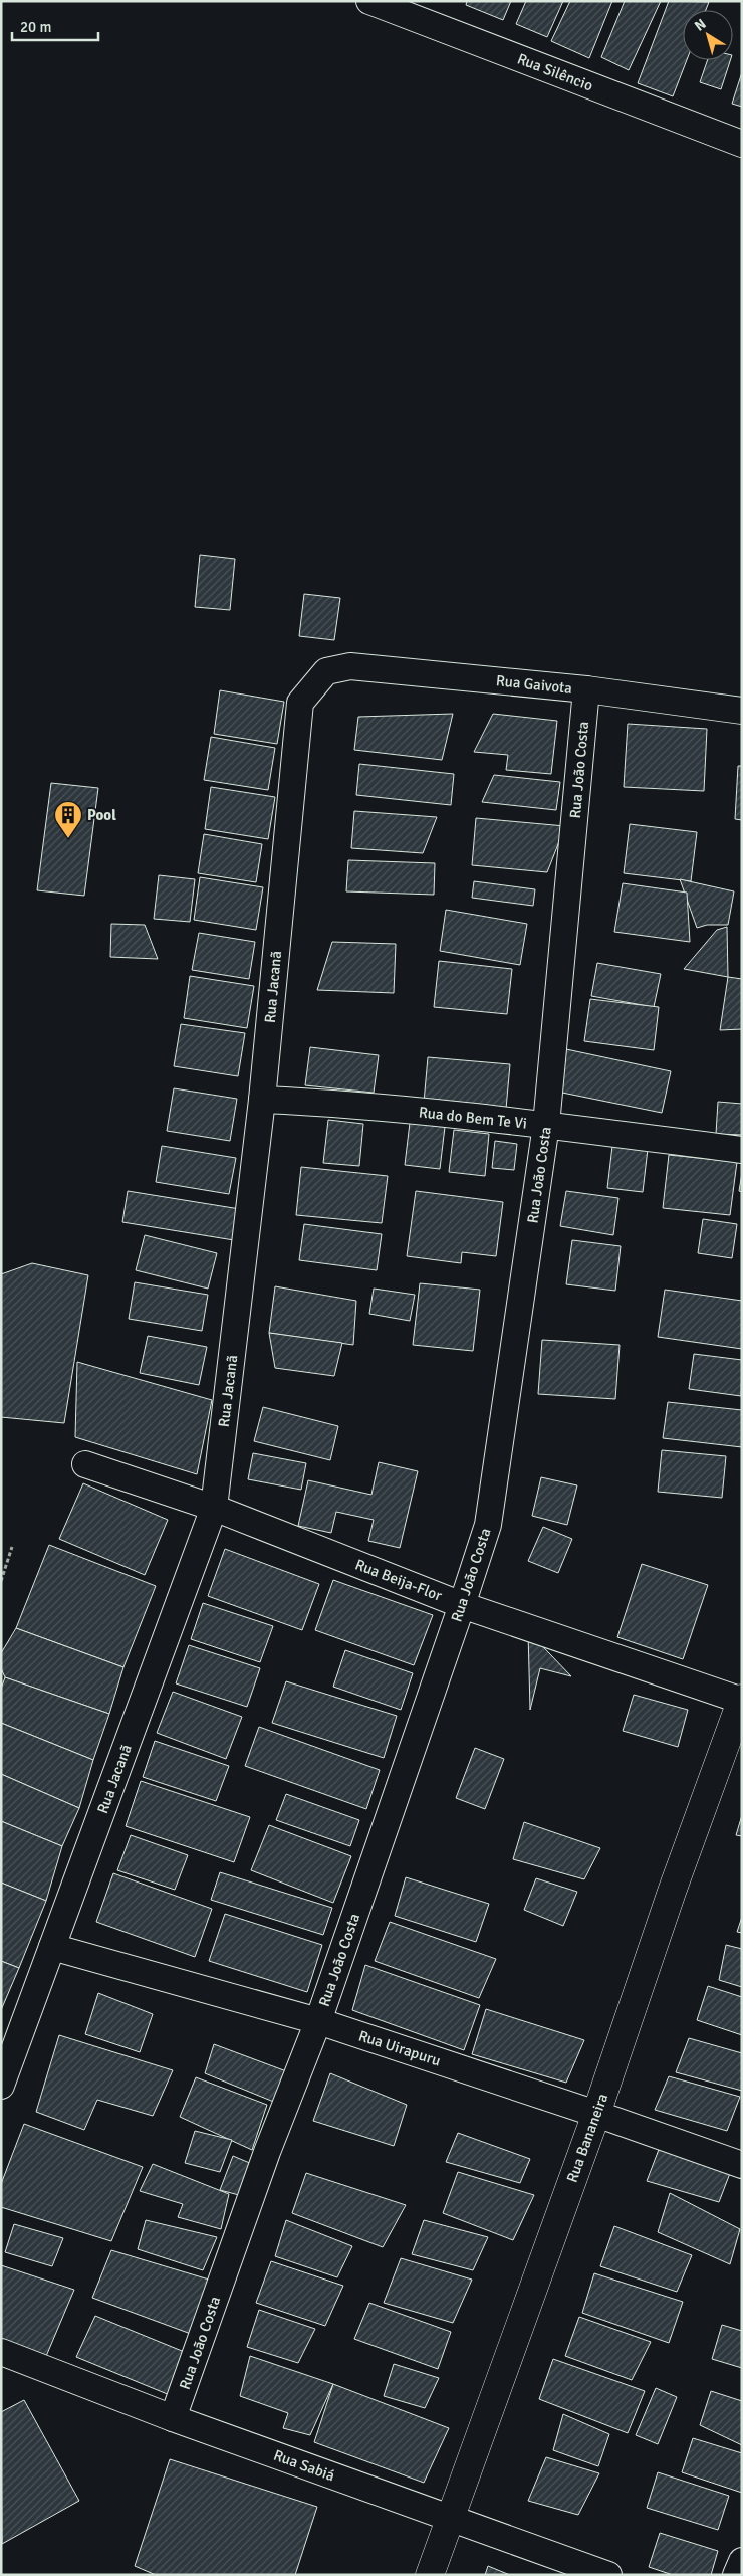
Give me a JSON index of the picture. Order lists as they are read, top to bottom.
{
  "streets": {
    "street": [
      "Rua Silêncio",
      "Rua Gaivota",
      "Rua João Costa",
      "Rua Jacanã",
      "Rua do Bem Te Vi",
      "Rua Beija-Flor",
      "Rua Uirapuru",
      "Rua Bananeira",
      "Rua Sabiá"
    ]
  },
  "crossings": [
    ["Rua Gaivota", "Rua João Costa"],
    ["Rua Gaivota", "Rua Jacanã"],
    ["Rua João Costa", "Rua do Bem Te Vi"],
    ["Rua João Costa", "Rua Beija-Flor"],
    ["Rua João Costa", "Rua Uirapuru"],
    ["Rua João Costa", "Rua Sabiá"],
    ["Rua Jacanã", "Rua do Bem Te Vi"],
    ["Rua Jacanã", "Rua Beija-Flor"],
    ["Rua Jacanã", "Rua Uirapuru"],
    ["Rua Beija-Flor", "Rua Bananeira"],
    ["Rua Uirapuru", "Rua Bananeira"],
    ["Rua Bananeira", "Rua Sabiá"]
  ],
  "places": {
    "building": ["Pool"]
  },
  "scale_bar": "20 m",
  "north": "top left"
}
